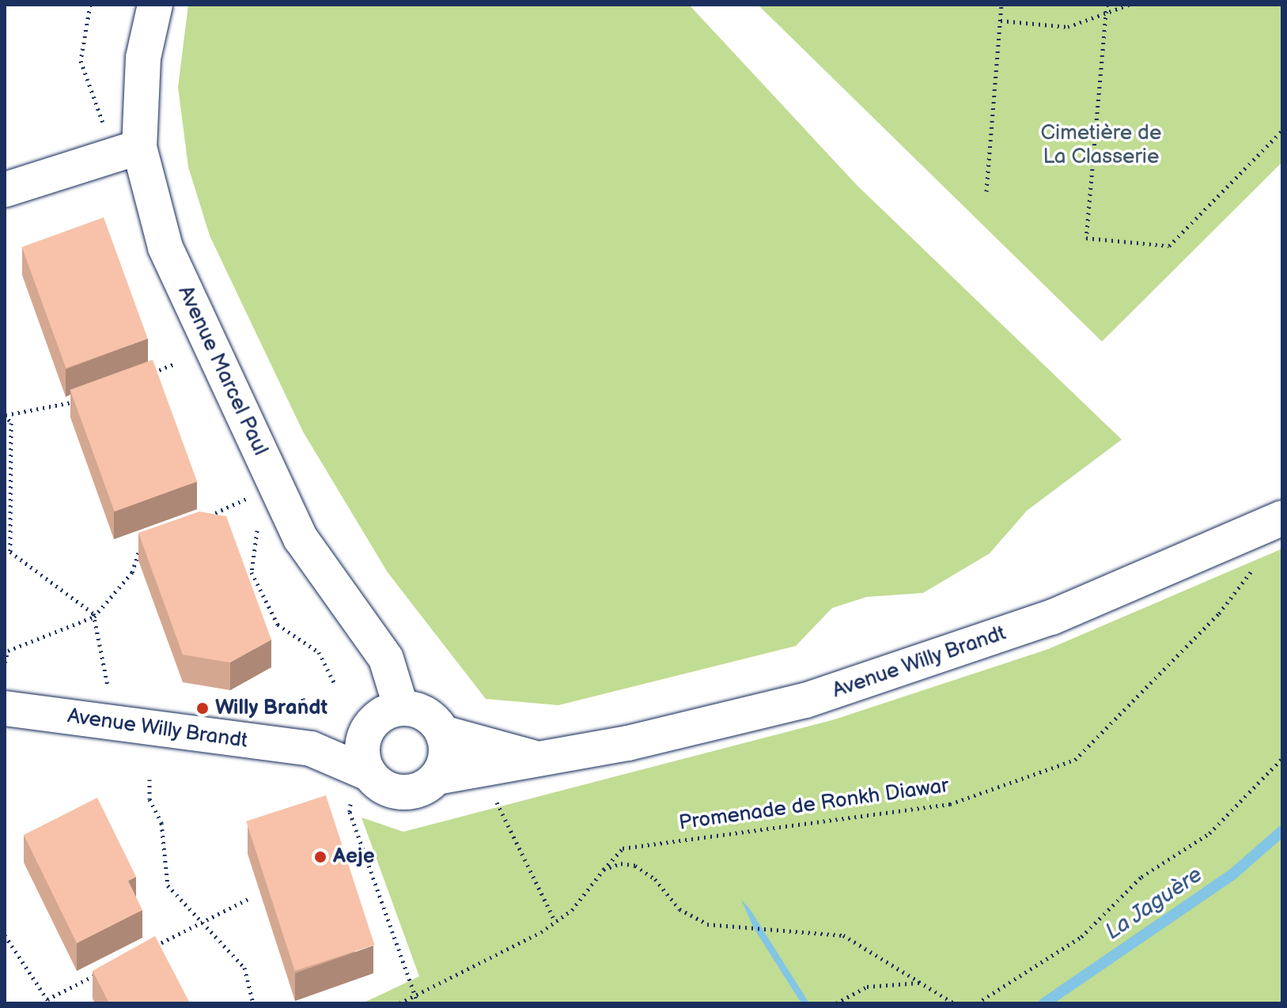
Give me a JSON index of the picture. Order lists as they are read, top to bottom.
{
  "streets": {
    "street": ["Avenue Marcel Paul", "Avenue Willy Brandt"],
    "path": ["Promenade de Ronkh Diawar"]
  },
  "crossings": [
    ["Avenue Marcel Paul", "Avenue Willy Brandt"],
    ["Avenue Willy Brandt", "Promenade de Ronkh Diawar"]
  ],
  "water": ["La Jaguère"],
  "parks": ["Cimetière de La Classerie"],
  "places": ["Willy Brandt", "Aeje"]
}
